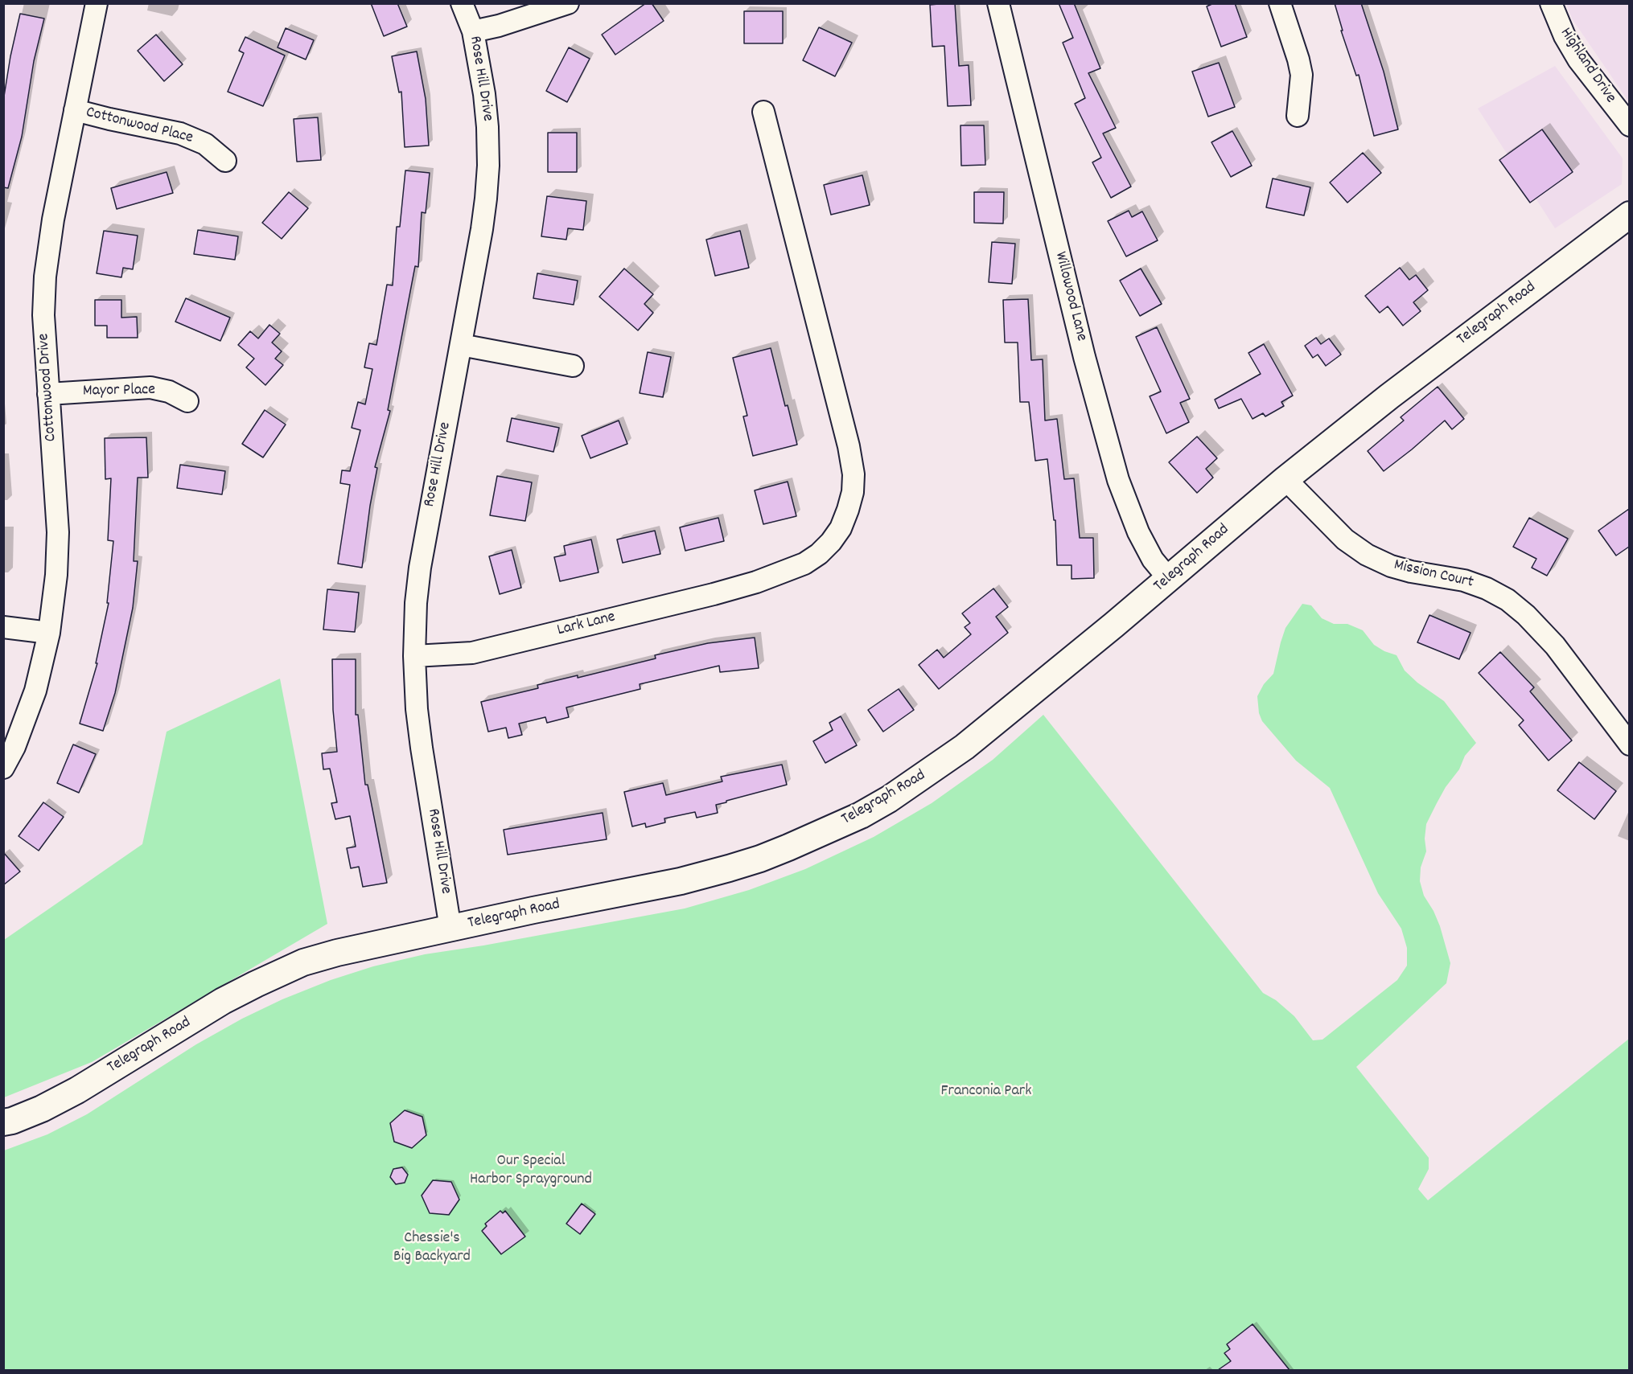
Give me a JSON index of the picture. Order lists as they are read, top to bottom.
{
  "streets": {
    "main road": ["Telegraph Road"],
    "street": [
      "Highland Drive",
      "Rose Hill Drive",
      "Cottonwood Place",
      "Willowood Lane",
      "Cottonwood Drive",
      "Mayor Place",
      "Mission Court",
      "Lark Lane"
    ]
  },
  "crossings": [
    ["Rose Hill Drive", "Telegraph Road"],
    ["Rose Hill Drive", "Lark Lane"],
    ["Cottonwood Place", "Cottonwood Drive"],
    ["Willowood Lane", "Telegraph Road"],
    ["Telegraph Road", "Mission Court"],
    ["Cottonwood Drive", "Mayor Place"]
  ],
  "parks": ["Franconia Park", "Our Special Harbor Sprayground", "Chessie's Big Backyard"]
}
